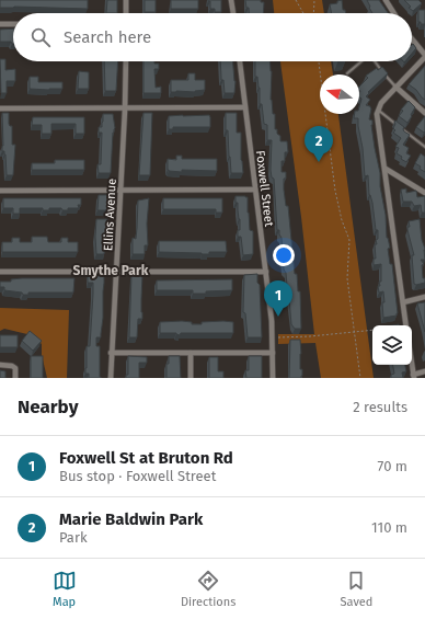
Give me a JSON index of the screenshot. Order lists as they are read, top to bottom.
{
  "streets": {
    "street": ["Foxwell Street", "Ellins Avenue"]
  },
  "districts": ["Smythe Park"],
  "north": "left",
  "page": {
    "search": "Search here",
    "pins": ["2", "1"],
    "heading": ["Nearby", "2 results"],
    "list": [
      {
        "mark": "1",
        "name": "Foxwell St at Bruton Rd",
        "note": "Bus stop · Foxwell Street",
        "value": "70 m"
      },
      {
        "mark": "2",
        "name": "Marie Baldwin Park",
        "note": "Park",
        "value": "110 m"
      }
    ],
    "nav": ["Map", "Directions", "Saved"]
  }
}
